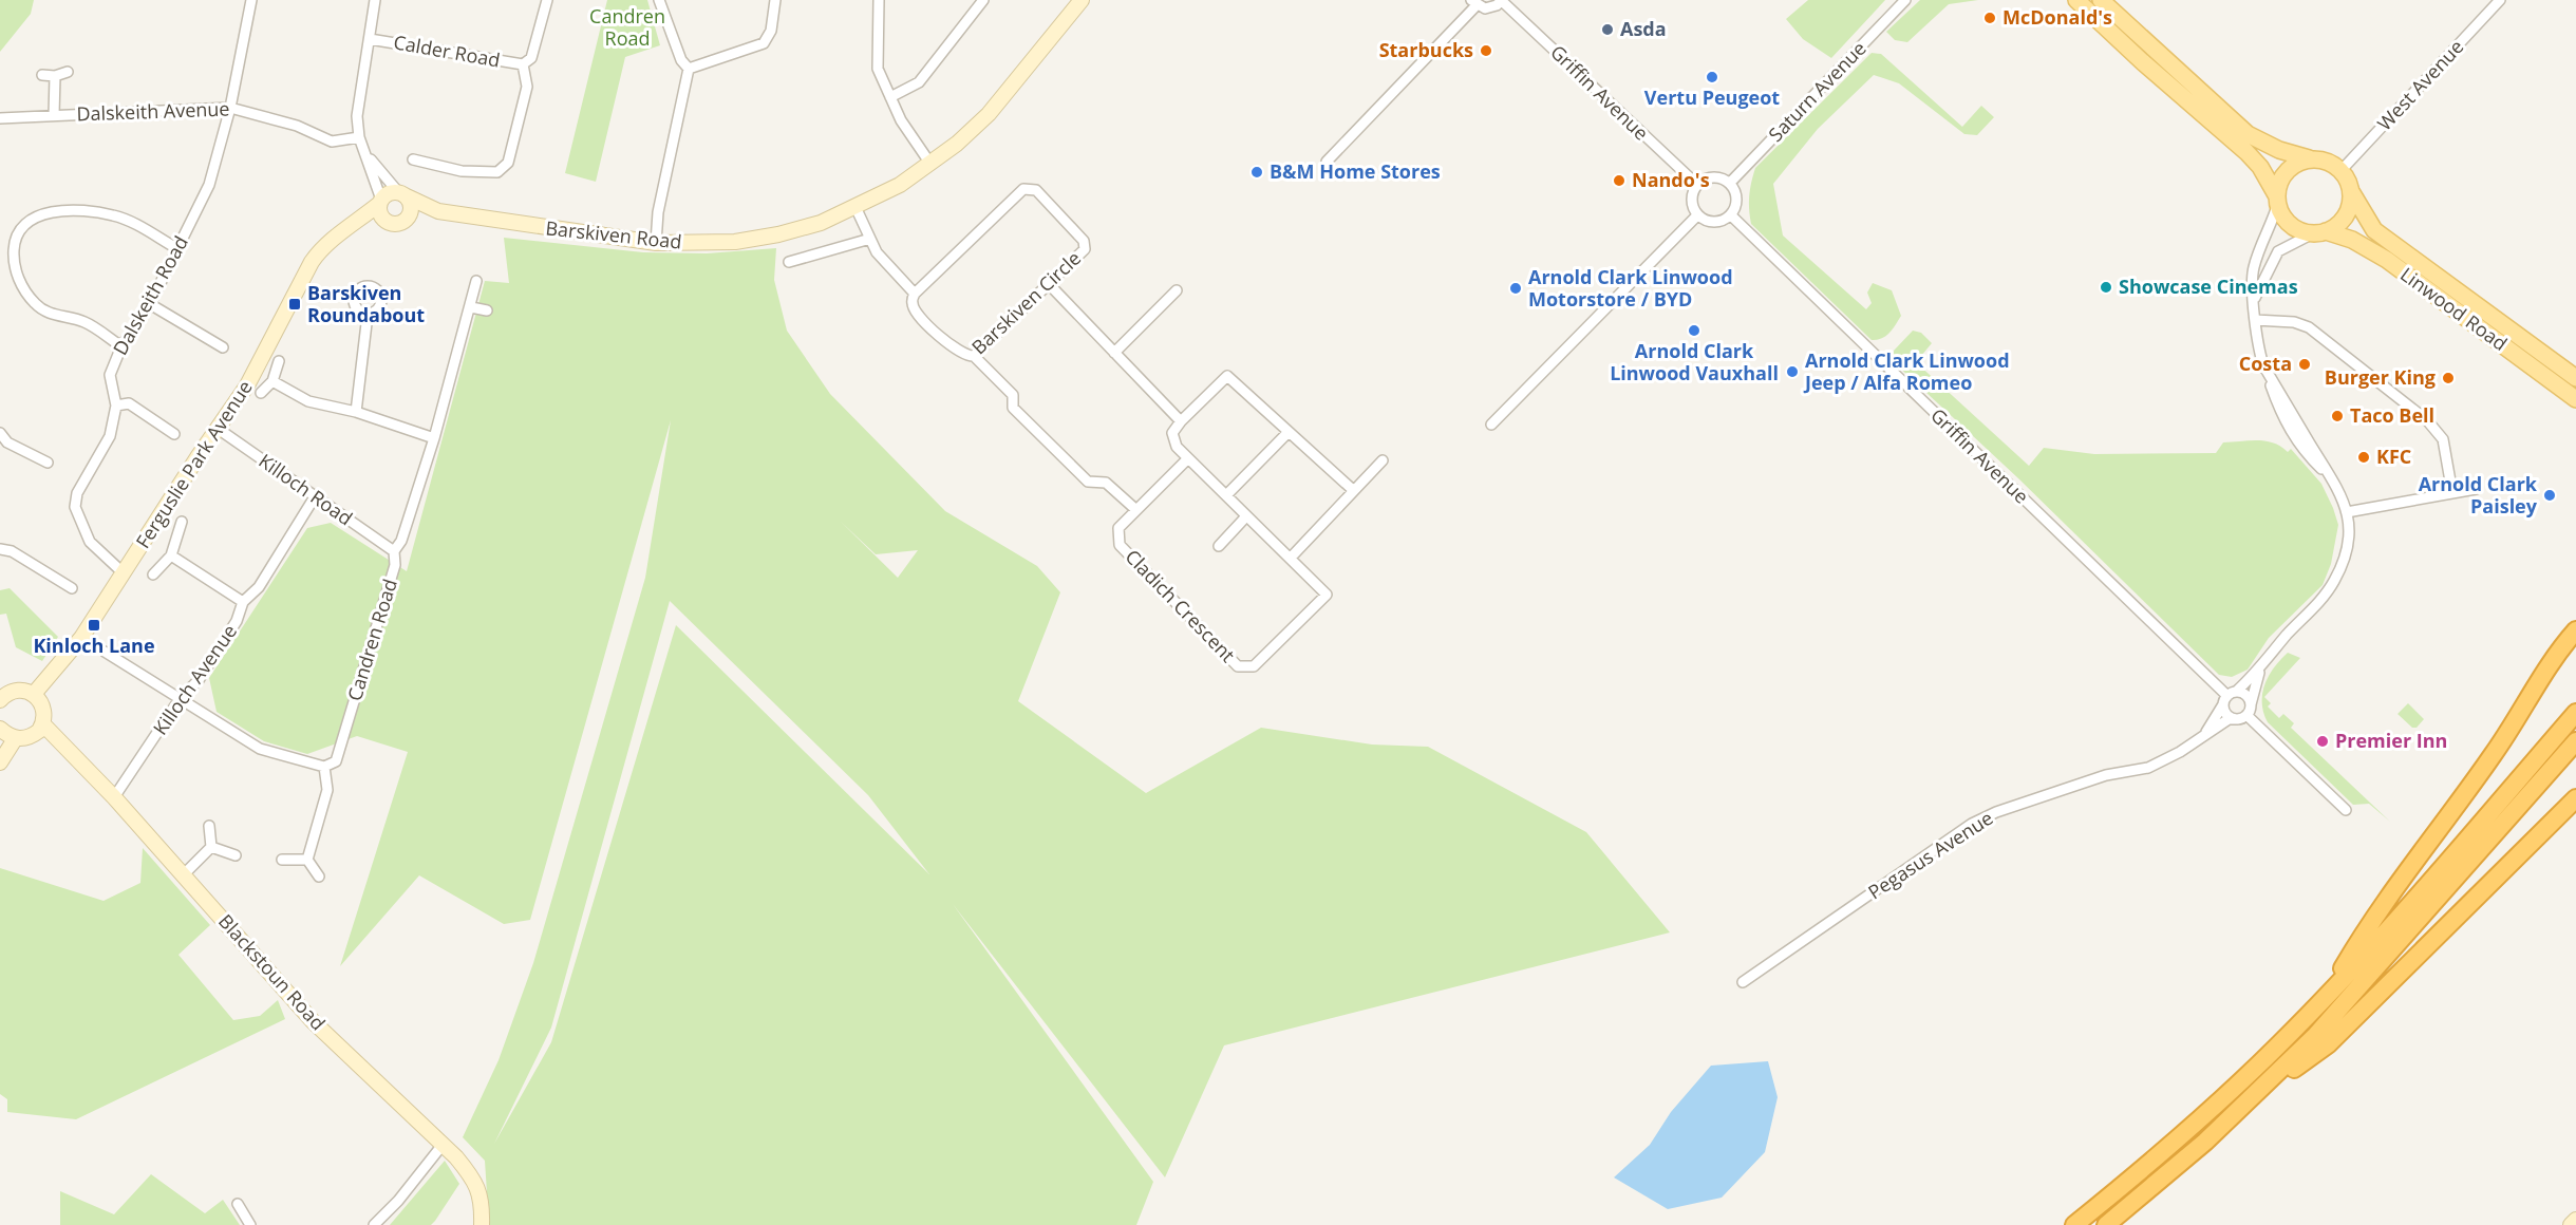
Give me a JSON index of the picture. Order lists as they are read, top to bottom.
{
  "streets": {
    "main road": ["Linwood Road"],
    "street": [
      "Calder Road",
      "West Avenue",
      "Saturn Avenue",
      "Griffin Avenue",
      "Dalskeith Avenue",
      "Barskiven Road",
      "Dalskeith Road",
      "Barskiven Circle",
      "Ferguslie Park Avenue",
      "Killoch Road",
      "Cladich Crescent",
      "Candren Road",
      "Killoch Avenue",
      "Pegasus Avenue",
      "Blackstoun Road"
    ]
  },
  "crossings": [
    ["West Avenue", "Linwood Road"],
    ["Saturn Avenue", "Griffin Avenue"],
    ["Dalskeith Avenue", "Dalskeith Road"],
    ["Barskiven Road", "Barskiven Circle"],
    ["Barskiven Road", "Ferguslie Park Avenue"],
    ["Dalskeith Road", "Ferguslie Park Avenue"],
    ["Ferguslie Park Avenue", "Killoch Road"],
    ["Killoch Road", "Candren Road"],
    ["Killoch Road", "Killoch Avenue"],
    ["Killoch Avenue", "Blackstoun Road"]
  ],
  "parks": ["Candren Road"],
  "places": {
    "other": [
      "McDonald's",
      "Asda",
      "Starbucks",
      "Vertu Peugeot",
      "B&M Home Stores",
      "Nando's",
      "Showcase Cinemas",
      "Arnold Clark Linwood Motorstore / BYD",
      "Arnold Clark Linwood Vauxhall",
      "Costa",
      "Arnold Clark Linwood Jeep / Alfa Romeo",
      "Burger King",
      "Taco Bell",
      "KFC",
      "Arnold Clark Paisley",
      "Premier Inn"
    ],
    "transit": ["Barskiven Roundabout", "Kinloch Lane"]
  }
}
